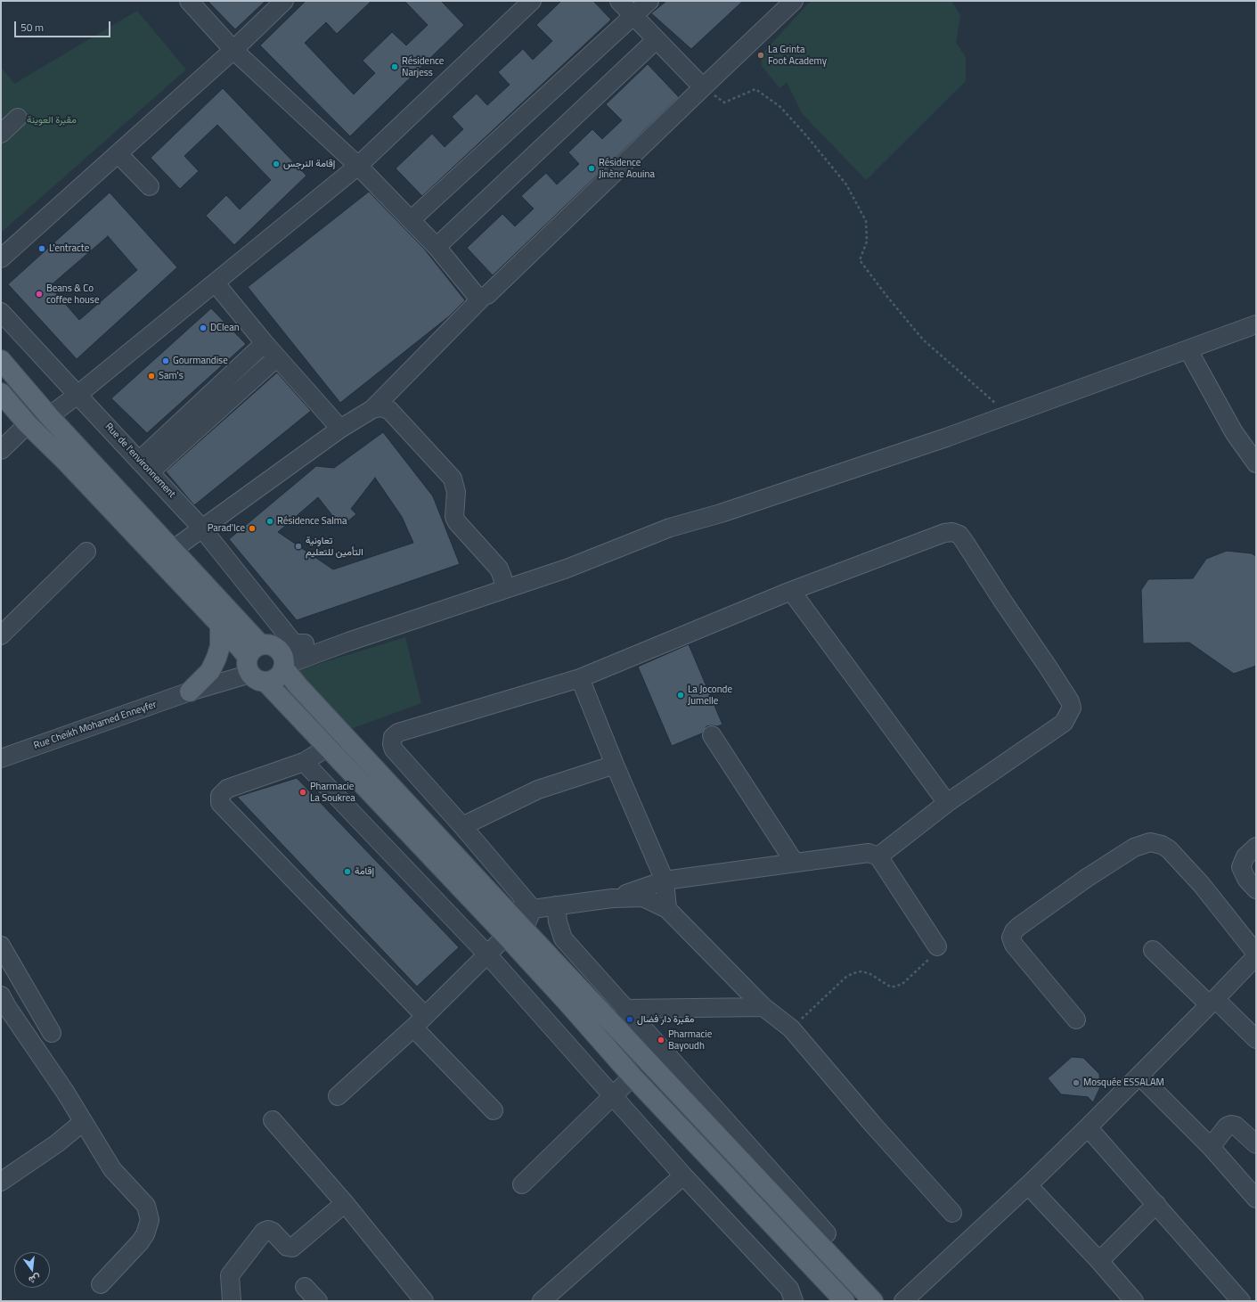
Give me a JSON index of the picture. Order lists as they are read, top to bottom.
{
  "streets": {
    "street": ["Rue de l'environnement", "Rue Cheikh Mohamed Enneyfer"]
  },
  "crossings": [
    ["Rue de l'environnement", "Rue Cheikh Mohamed Enneyfer"]
  ],
  "parks": ["مقبرة العوينة"],
  "places": [
    "La Grinta Foot Academy",
    "Résidence Narjess",
    "إقامة النرجس",
    "Résidence Jinène Aouina",
    "L'entracte",
    "Beans & Co coffee house",
    "DClean",
    "Gourmandise",
    "Sam's",
    "Résidence Salma",
    "Parad'Ice",
    "تعاونية التأمين للتعليم",
    "La Joconde Jumelle",
    "Pharmacie La Soukrea",
    "إقامة",
    "مقبرة دار فضال",
    "Pharmacie Bayoudh",
    "Mosquée ESSALAM"
  ],
  "scale_bar": "50 m",
  "north": "bottom"
}
